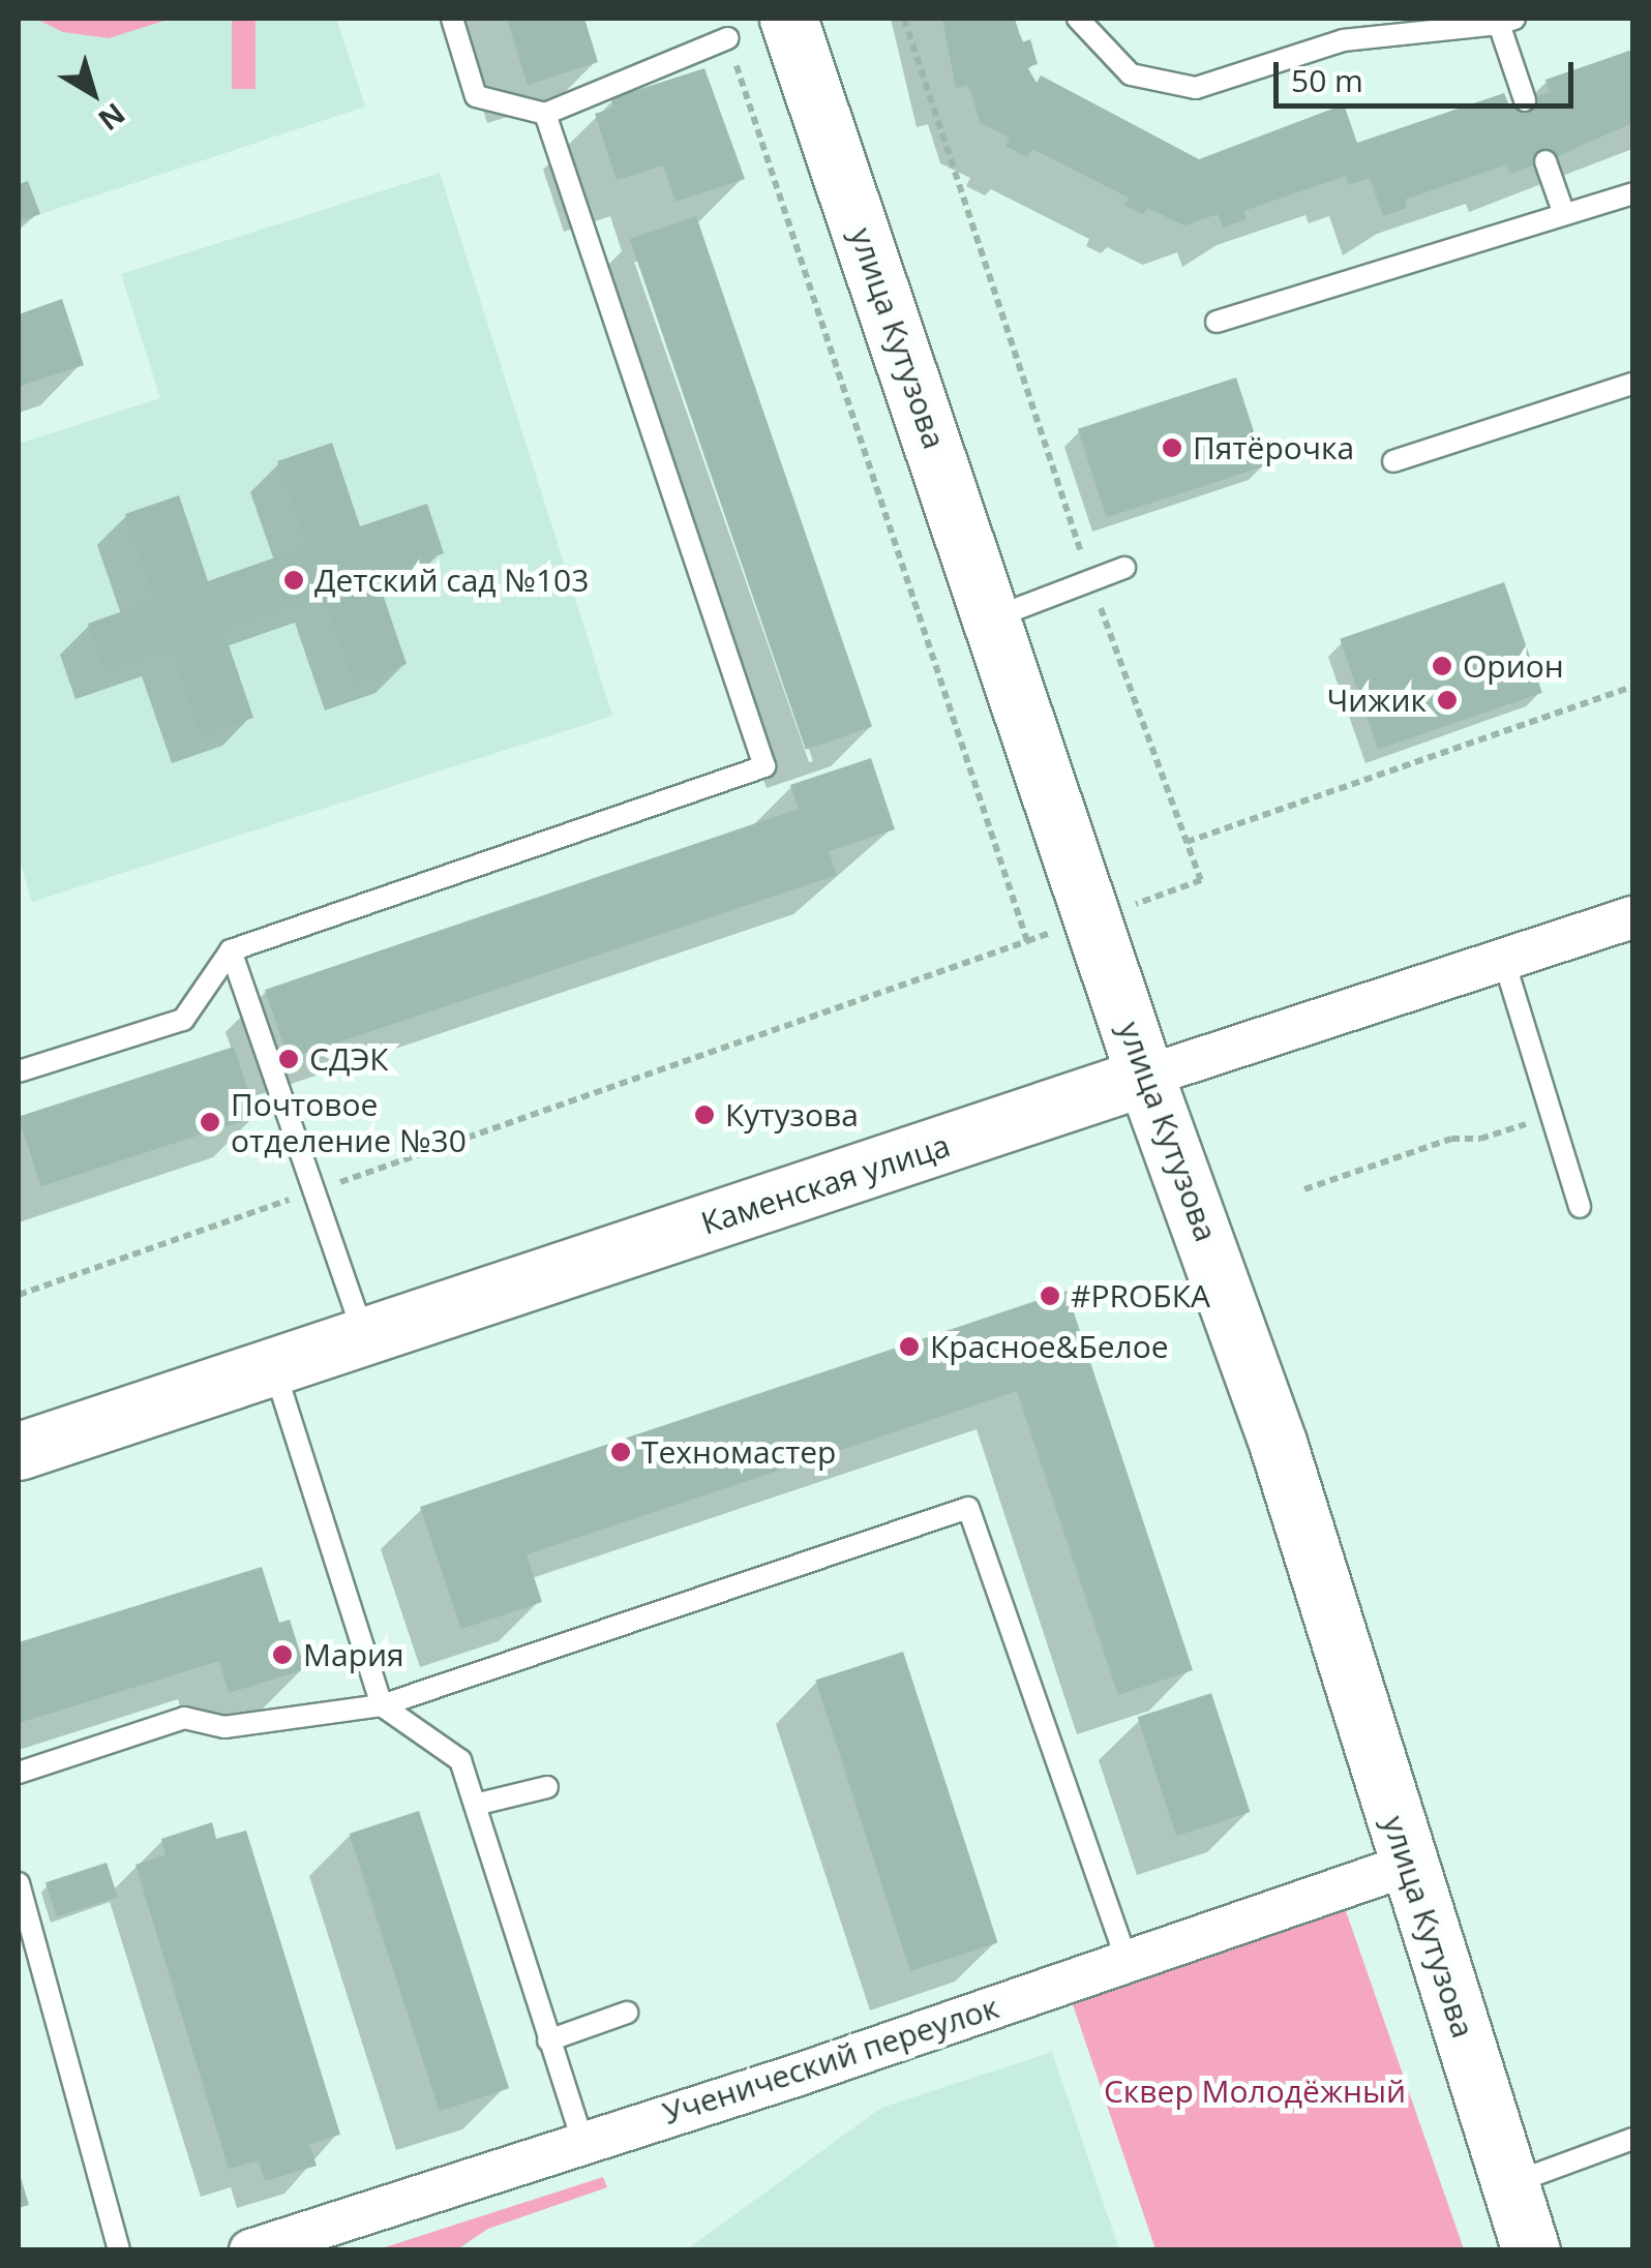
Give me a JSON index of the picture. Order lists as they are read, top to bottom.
{
  "streets": {
    "street": ["улица Кутузова", "Каменская улица", "Ученический переулок"]
  },
  "crossings": [
    ["улица Кутузова", "Каменская улица"],
    ["улица Кутузова", "Ученический переулок"]
  ],
  "parks": ["Сквер Молодёжный"],
  "places": [
    "Пятёрочка",
    "Детский сад №103",
    "Орион",
    "Чижик",
    "СДЭК",
    "Кутузова",
    "Почтовое отделение №30",
    "#PROБКА",
    "Красное&Белое",
    "Техномастер",
    "Мария"
  ],
  "scale_bar": "50 m",
  "north": "bottom right"
}
